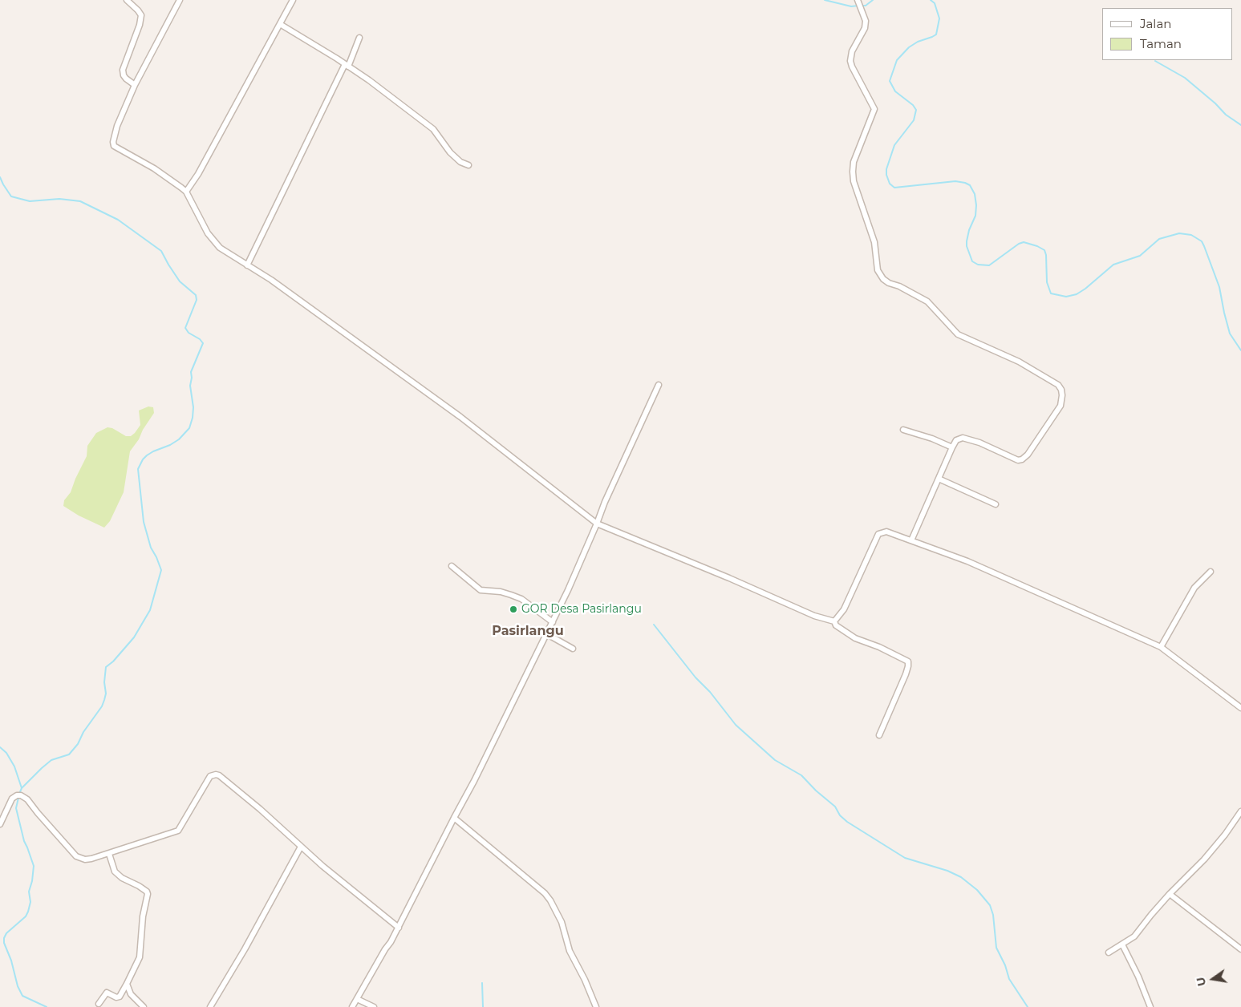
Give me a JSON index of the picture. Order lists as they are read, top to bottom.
{
  "districts": ["Pasirlangu"],
  "places": ["GOR Desa Pasirlangu"],
  "legend": ["Jalan", "Taman"],
  "north": "left"
}
